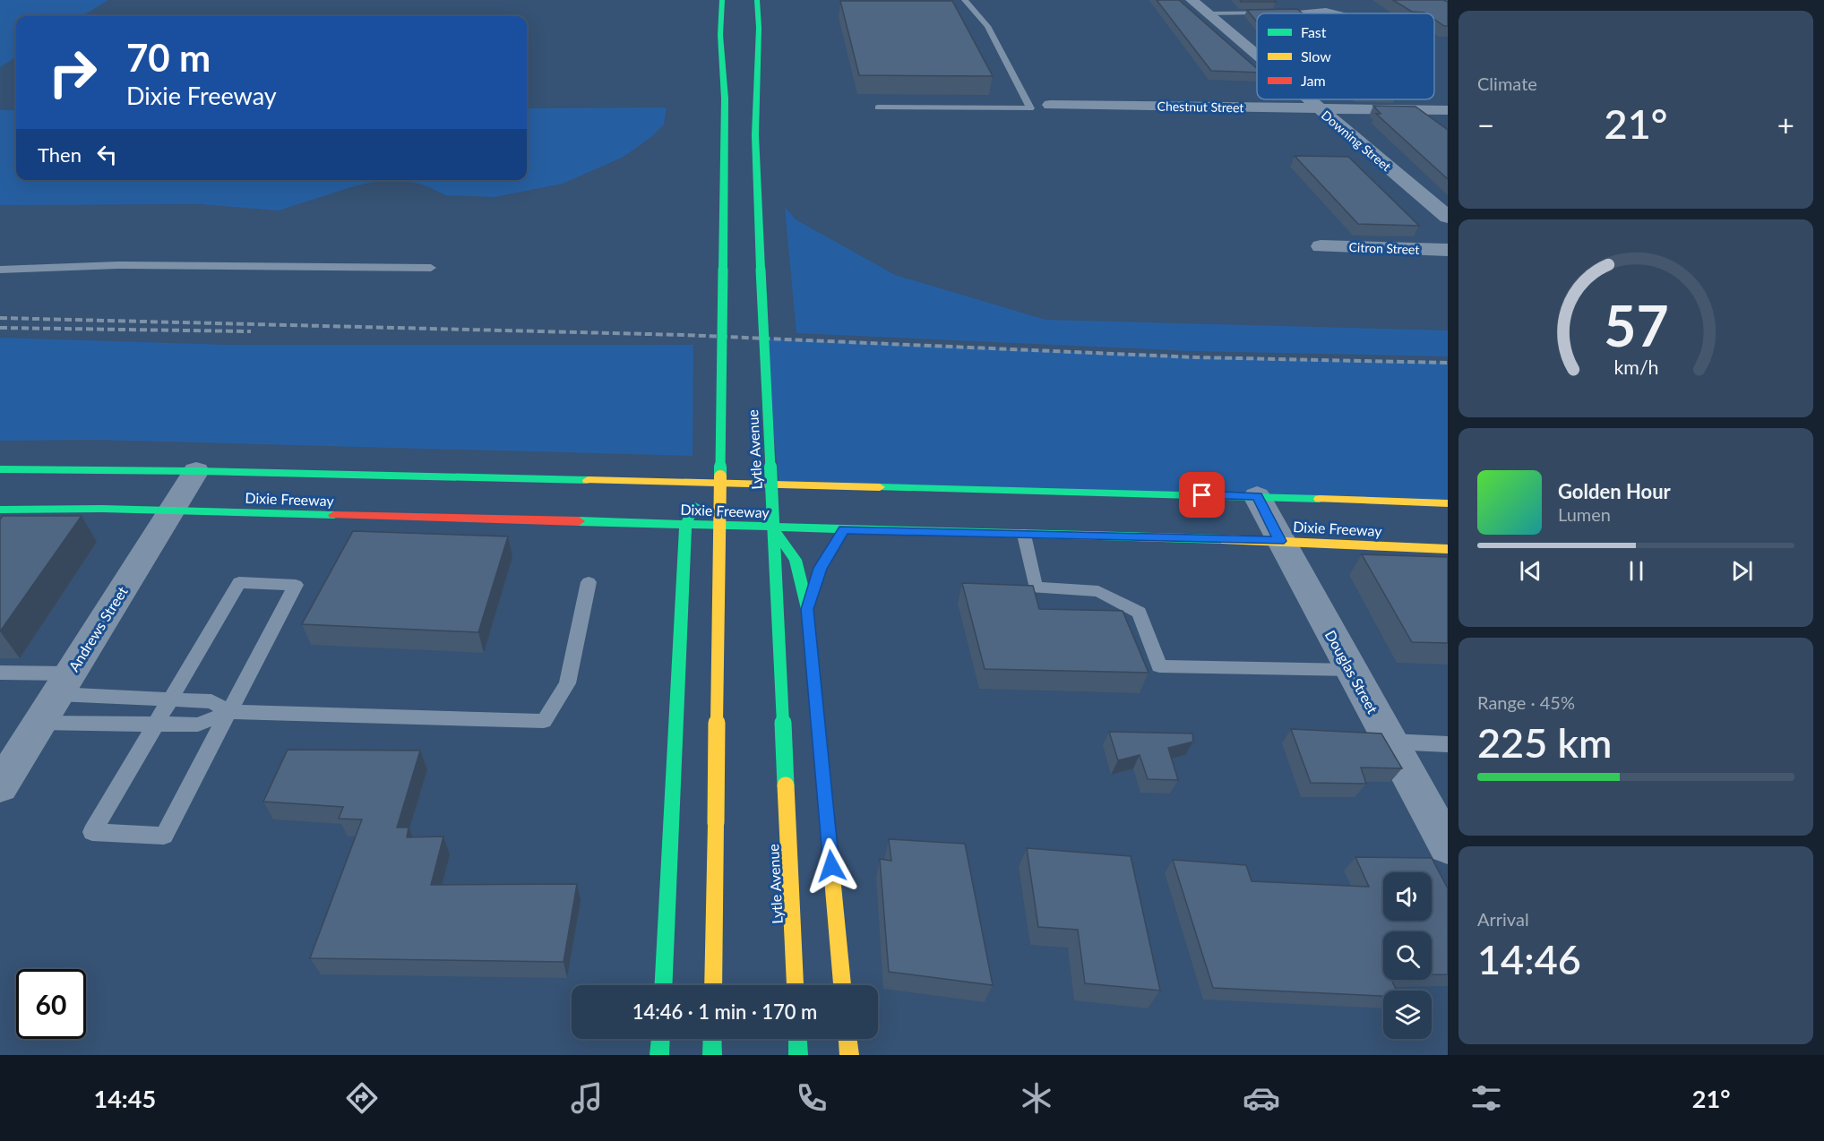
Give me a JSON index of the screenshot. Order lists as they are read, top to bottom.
{
  "streets": {
    "main road": ["Lytle Avenue", "Dixie Freeway"],
    "street": [
      "Chestnut Street",
      "Downing Street",
      "Citron Street",
      "Andrews Street",
      "Douglas Street"
    ]
  },
  "crossings": [
    ["Chestnut Street", "Downing Street"],
    ["Dixie Freeway", "Andrews Street"],
    ["Dixie Freeway", "Douglas Street"]
  ],
  "legend": ["Fast", "Slow", "Jam"],
  "page": {
    "tile": [
      "Climate",
      ["Range · 45%", "225 km"],
      ["Arrival", "14:46"]
    ],
    "turn": ["70 m", "Dixie Freeway"],
    "heat": ["−", "21°", "+"],
    "then": "Then",
    "song": ["Golden Hour", "Lumen"],
    "limit": "60",
    "trip": "14:46 · 1 min · 170 m",
    "tabs": ["14:45", "21°"],
    "gauge": ["57", "km/h"]
  }
}
